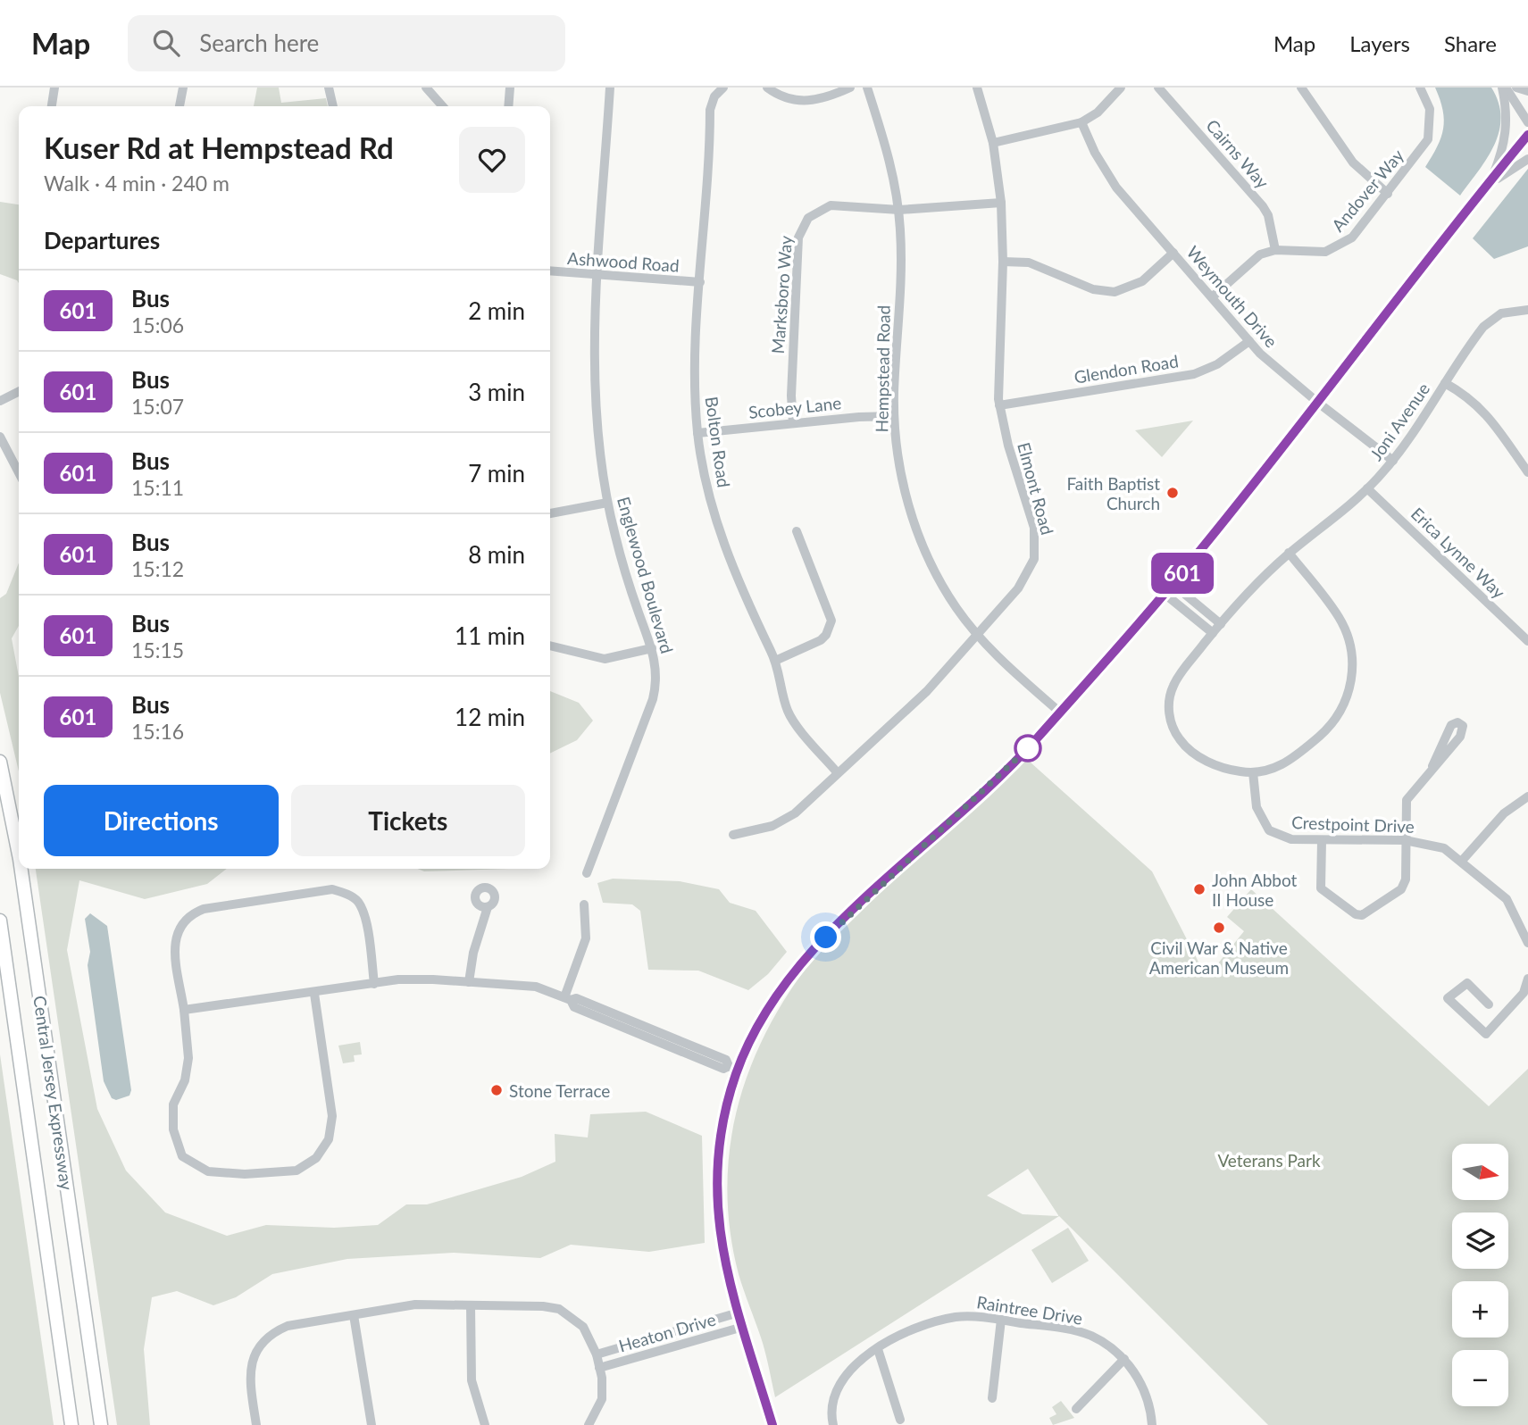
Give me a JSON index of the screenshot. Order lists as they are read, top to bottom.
{
  "streets": {
    "highway": ["Central Jersey Expressway"],
    "street": [
      "Cairns Way",
      "Andover Way",
      "Ashwood Road",
      "Marksboro Way",
      "Weymouth Drive",
      "Hempstead Road",
      "Glendon Road",
      "Scobey Lane",
      "Joni Avenue",
      "Bolton Road",
      "Elmont Road",
      "Erica Lynne Way",
      "Englewood Boulevard",
      "Crestpoint Drive",
      "Raintree Drive",
      "Heaton Drive"
    ]
  },
  "crossings": [
    ["Cairns Way", "Andover Way"],
    ["Ashwood Road", "Bolton Road"],
    ["Ashwood Road", "Englewood Boulevard"],
    ["Marksboro Way", "Hempstead Road"],
    ["Marksboro Way", "Scobey Lane"],
    ["Marksboro Way", "Elmont Road"],
    ["Weymouth Drive", "Glendon Road"],
    ["Weymouth Drive", "Joni Avenue"],
    ["Hempstead Road", "Scobey Lane"],
    ["Hempstead Road", "Elmont Road"],
    ["Glendon Road", "Elmont Road"],
    ["Scobey Lane", "Bolton Road"],
    ["Joni Avenue", "Erica Lynne Way"],
    ["Joni Avenue", "Crestpoint Drive"],
    ["Bolton Road", "Elmont Road"]
  ],
  "parks": ["Veterans Park"],
  "places": [
    "Faith Baptist Church",
    "John Abbot II House",
    "Civil War & Native American Museum",
    "Stone Terrace"
  ],
  "lines": ["bus line 601"],
  "north": "right",
  "page": {
    "header": "Map",
    "search": "Search here",
    "nav": ["Map", "Layers", "Share"],
    "on_map": "601",
    "heading": [
      ["Kuser Rd at Hempstead Rd", "Walk · 4 min · 240 m"],
      "Departures"
    ],
    "list": [
      {
        "mark": "601",
        "name": "Bus",
        "note": "15:06",
        "value": "2 min"
      },
      {
        "mark": "601",
        "name": "Bus",
        "note": "15:07",
        "value": "3 min"
      },
      {
        "mark": "601",
        "name": "Bus",
        "note": "15:11",
        "value": "7 min"
      },
      {
        "mark": "601",
        "name": "Bus",
        "note": "15:12",
        "value": "8 min"
      },
      {
        "mark": "601",
        "name": "Bus",
        "note": "15:15",
        "value": "11 min"
      },
      {
        "mark": "601",
        "name": "Bus",
        "note": "15:16",
        "value": "12 min"
      }
    ],
    "buttons": ["Directions", "Tickets"],
    "map_buttons": ["+", "−"]
  }
}
